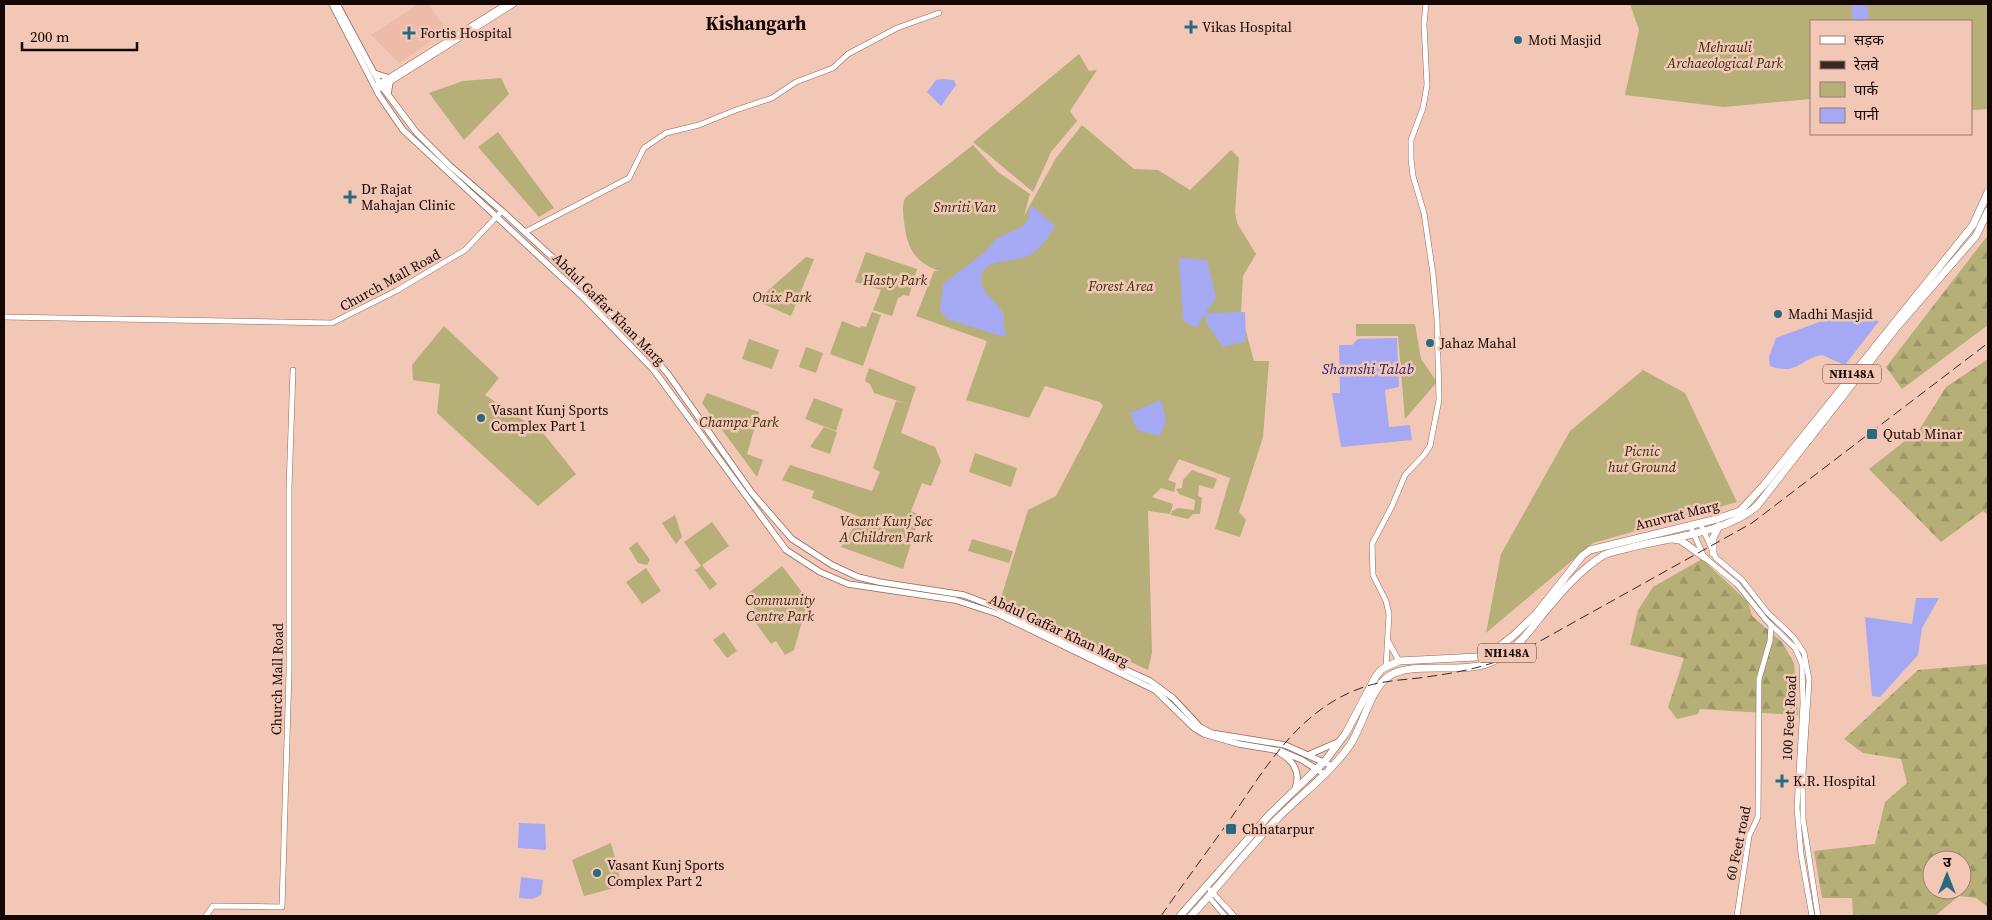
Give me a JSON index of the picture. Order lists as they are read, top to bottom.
{
  "streets": {
    "highway": ["NH148A", "Anuvrat Marg"],
    "main road": ["Abdul Gaffar Khan Marg"],
    "street": ["Church Mall Road", "100 Feet Road", "60 Feet road"]
  },
  "crossings": [
    ["Church Mall Road", "Abdul Gaffar Khan Marg"],
    ["Abdul Gaffar Khan Marg", "NH148A"],
    ["Abdul Gaffar Khan Marg", "Anuvrat Marg"],
    ["NH148A", "Anuvrat Marg"],
    ["Anuvrat Marg", "100 Feet Road"],
    ["100 Feet Road", "60 Feet road"]
  ],
  "districts": ["Kishangarh"],
  "water": ["Shamshi Talab"],
  "parks": [
    "Mehrauli Archaeological Park",
    "Smriti Van",
    "Hasty Park",
    "Forest Area",
    "Onix Park",
    "Champa Park",
    "Picnic hut Ground",
    "Vasant Kunj Sec A Children Park",
    "Community Centre Park"
  ],
  "places": {
    "health": [
      "Vikas Hospital",
      "Fortis Hospital",
      "Dr Rajat Mahajan Clinic",
      "K.R. Hospital"
    ],
    "other": [
      "Moti Masjid",
      "Madhi Masjid",
      "Jahaz Mahal",
      "Vasant Kunj Sports Complex Part 1",
      "Vasant Kunj Sports Complex Part 2"
    ],
    "transit": ["Qutab Minar", "Chhatarpur"]
  },
  "legend": [
    "सड़क",
    "रेलवे",
    "पार्क",
    "पानी"
  ],
  "scale_bar": "200 m",
  "north": "top"
}
